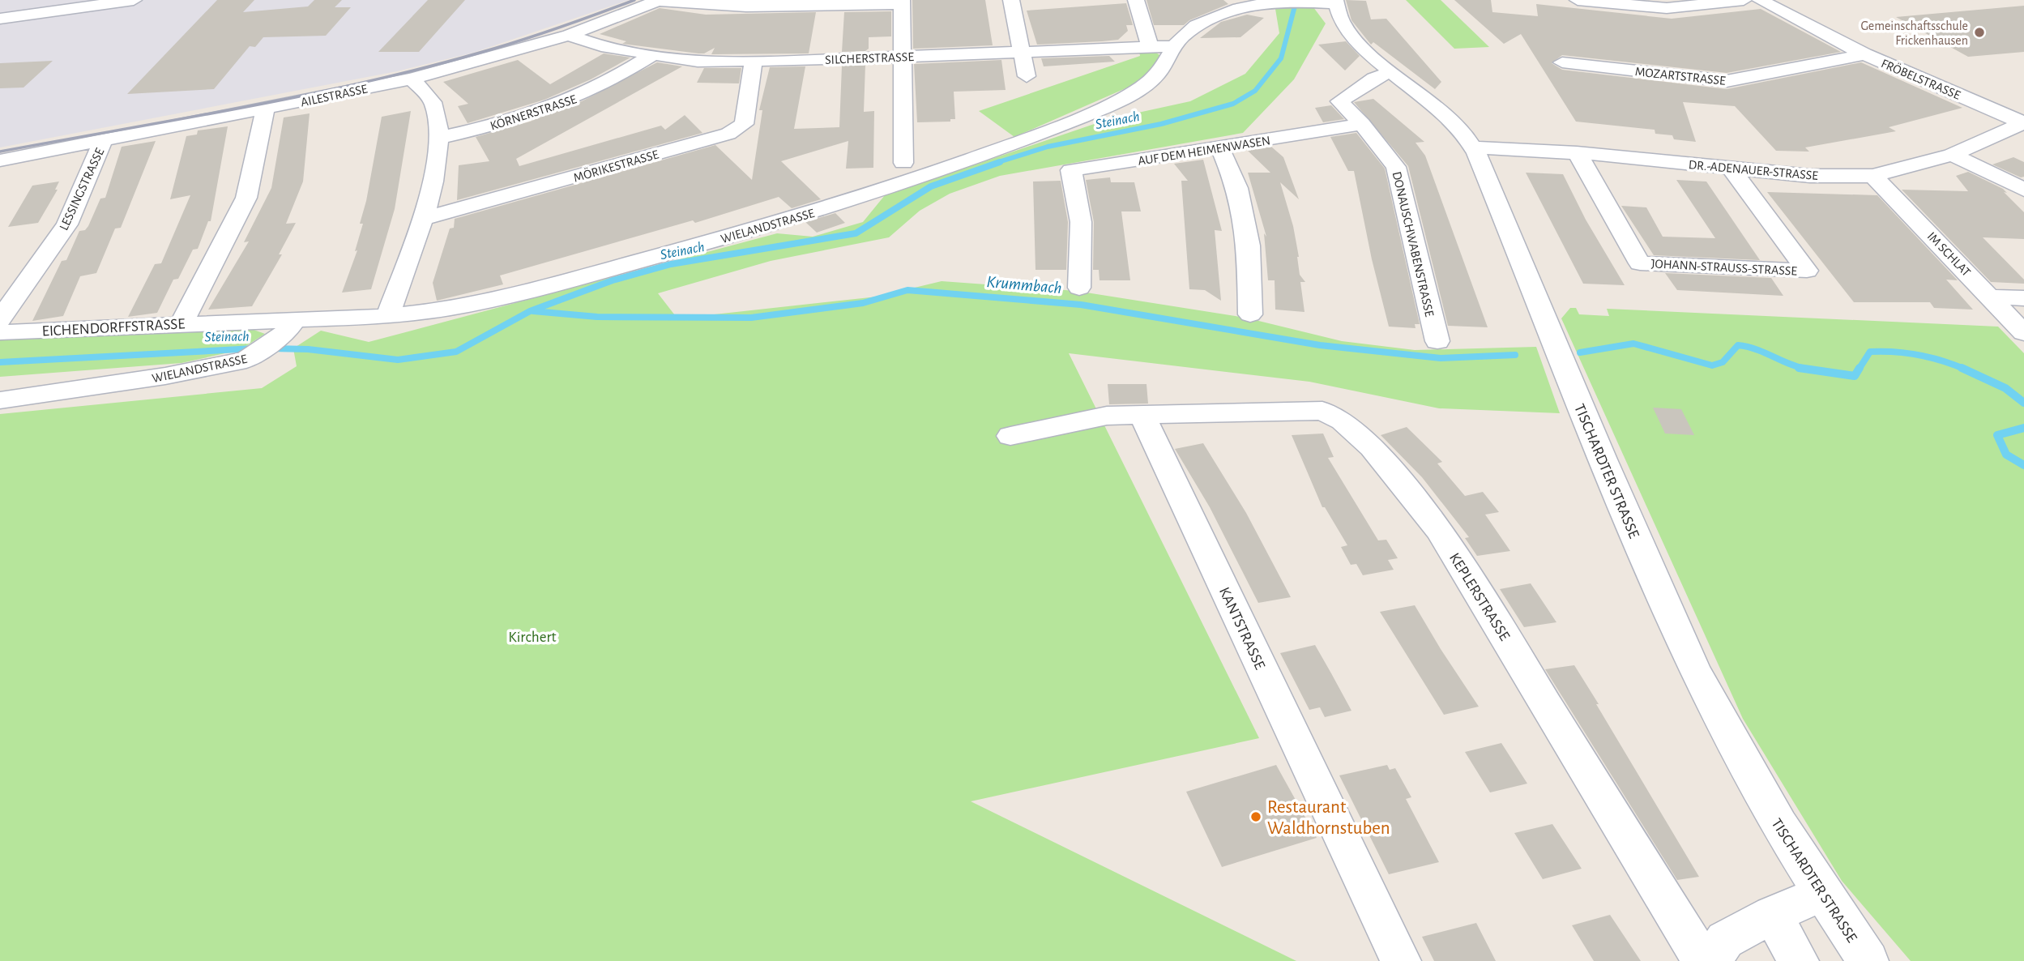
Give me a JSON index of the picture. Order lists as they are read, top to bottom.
{
  "streets": {
    "street": [
      "SILCHERSTRASSE",
      "MOZARTSTRASSE",
      "FRÖBELSTRASSE",
      "AILESTRASSE",
      "KÖRNERSTRASSE",
      "AUF DEM HEIMENWASEN",
      "MÖRIKESTRASSE",
      "DR.-ADENAUER-STRASSE",
      "LESSINGSTRASSE",
      "WIELANDSTRASSE",
      "DONAUSCHWABENSTRASSE",
      "IM SCHLAT",
      "JOHANN-STRAUSS-STRASSE",
      "EICHENDORFFSTRASSE",
      "TISCHARDTER STRASSE",
      "KEPLERSTRASSE",
      "KANTSTRASSE"
    ]
  },
  "crossings": [
    ["SILCHERSTRASSE", "AILESTRASSE"],
    ["SILCHERSTRASSE", "KÖRNERSTRASSE"],
    ["SILCHERSTRASSE", "MÖRIKESTRASSE"],
    ["SILCHERSTRASSE", "WIELANDSTRASSE"],
    ["MOZARTSTRASSE", "FRÖBELSTRASSE"],
    ["FRÖBELSTRASSE", "DR.-ADENAUER-STRASSE"],
    ["AILESTRASSE", "LESSINGSTRASSE"],
    ["AUF DEM HEIMENWASEN", "DONAUSCHWABENSTRASSE"],
    ["DR.-ADENAUER-STRASSE", "IM SCHLAT"],
    ["DR.-ADENAUER-STRASSE", "JOHANN-STRAUSS-STRASSE"],
    ["DR.-ADENAUER-STRASSE", "TISCHARDTER STRASSE"],
    ["WIELANDSTRASSE", "EICHENDORFFSTRASSE"],
    ["WIELANDSTRASSE", "TISCHARDTER STRASSE"],
    ["KEPLERSTRASSE", "KANTSTRASSE"]
  ],
  "water": ["Steinach", "Krummbach"],
  "parks": ["Kirchert"],
  "places": ["Gemeinschaftsschule Frickenhausen", "Restaurant Waldhornstuben"]
}
